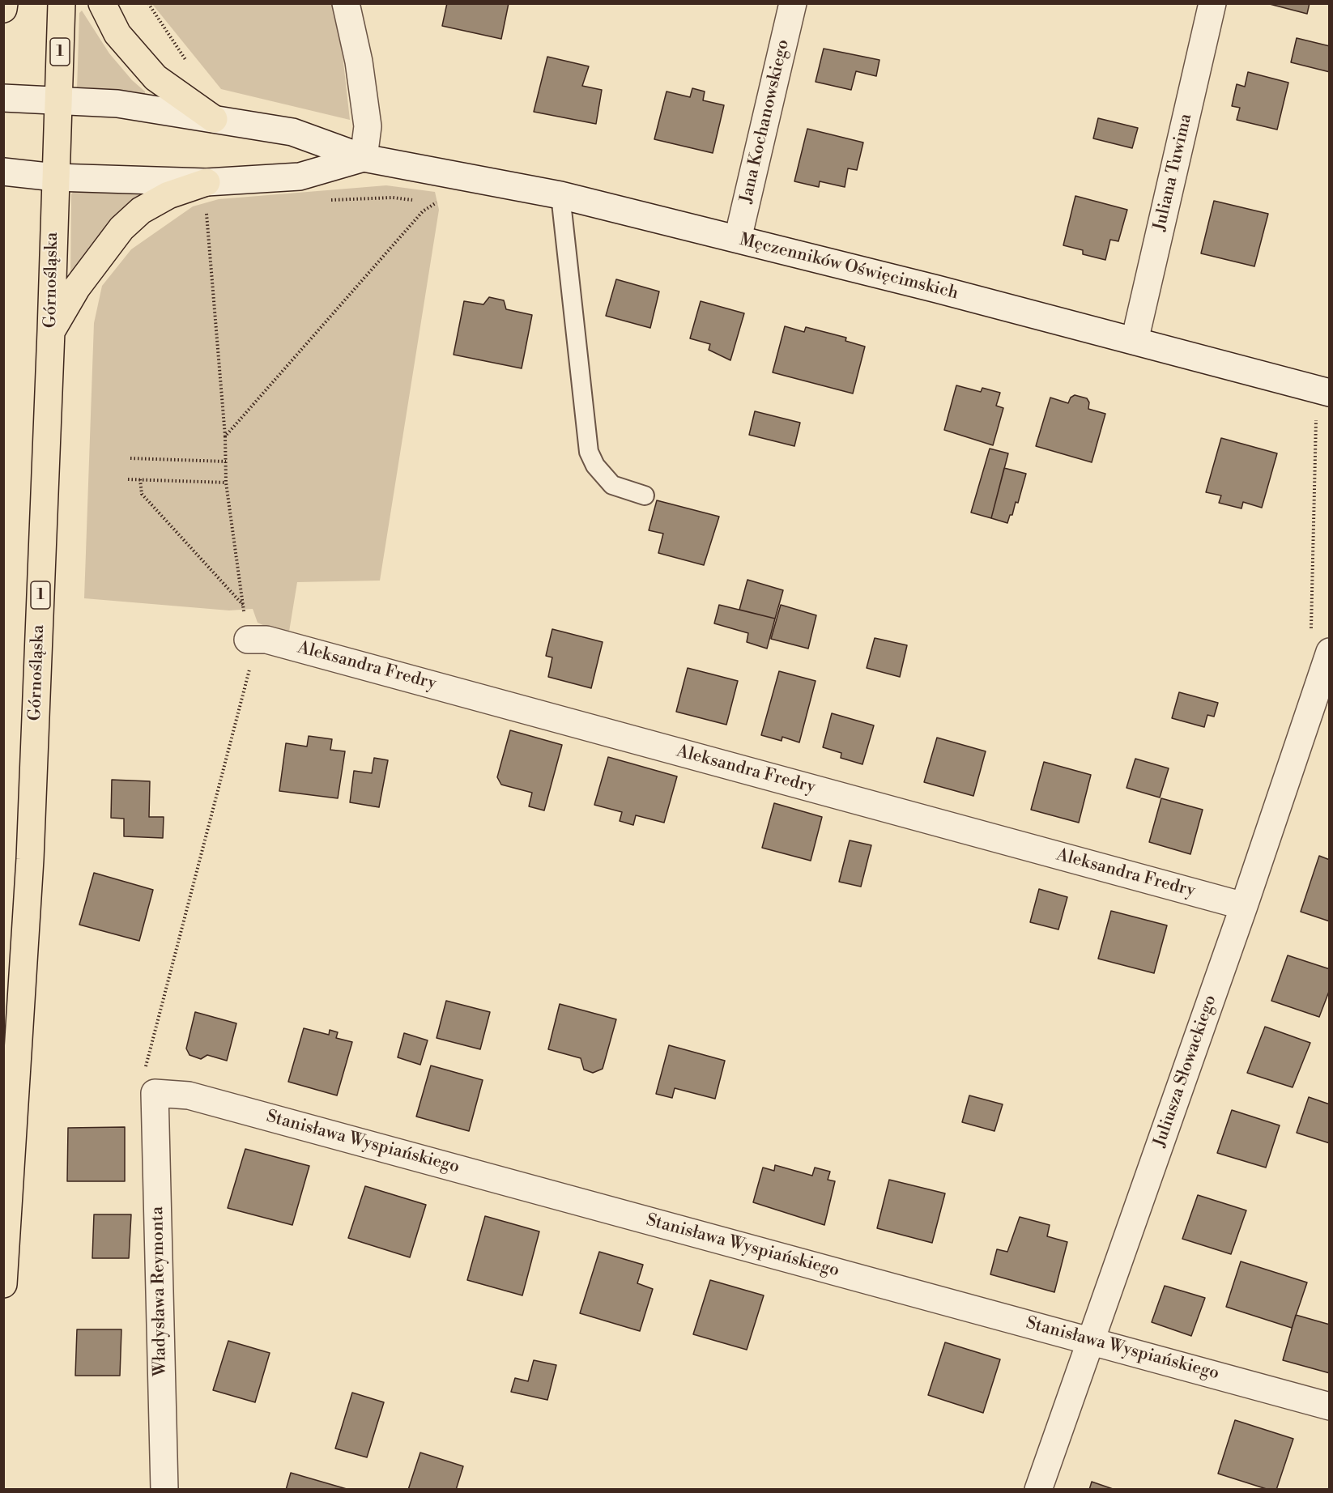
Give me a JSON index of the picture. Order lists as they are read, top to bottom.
{
  "streets": {
    "main road": ["1", "Górnośląska"],
    "street": [
      "Jana Kochanowskiego",
      "Juliana Tuwima",
      "Męczenników Oświęcimskich",
      "Aleksandra Fredry",
      "Juliusza Słowackiego",
      "Stanisława Wyspiańskiego",
      "Władysława Reymonta"
    ]
  },
  "crossings": [
    ["Jana Kochanowskiego", "Męczenników Oświęcimskich"],
    ["Juliana Tuwima", "Męczenników Oświęcimskich"],
    ["Męczenników Oświęcimskich", "Górnośląska"],
    ["Aleksandra Fredry", "Juliusza Słowackiego"],
    ["Juliusza Słowackiego", "Stanisława Wyspiańskiego"],
    ["Stanisława Wyspiańskiego", "Władysława Reymonta"]
  ]
}
